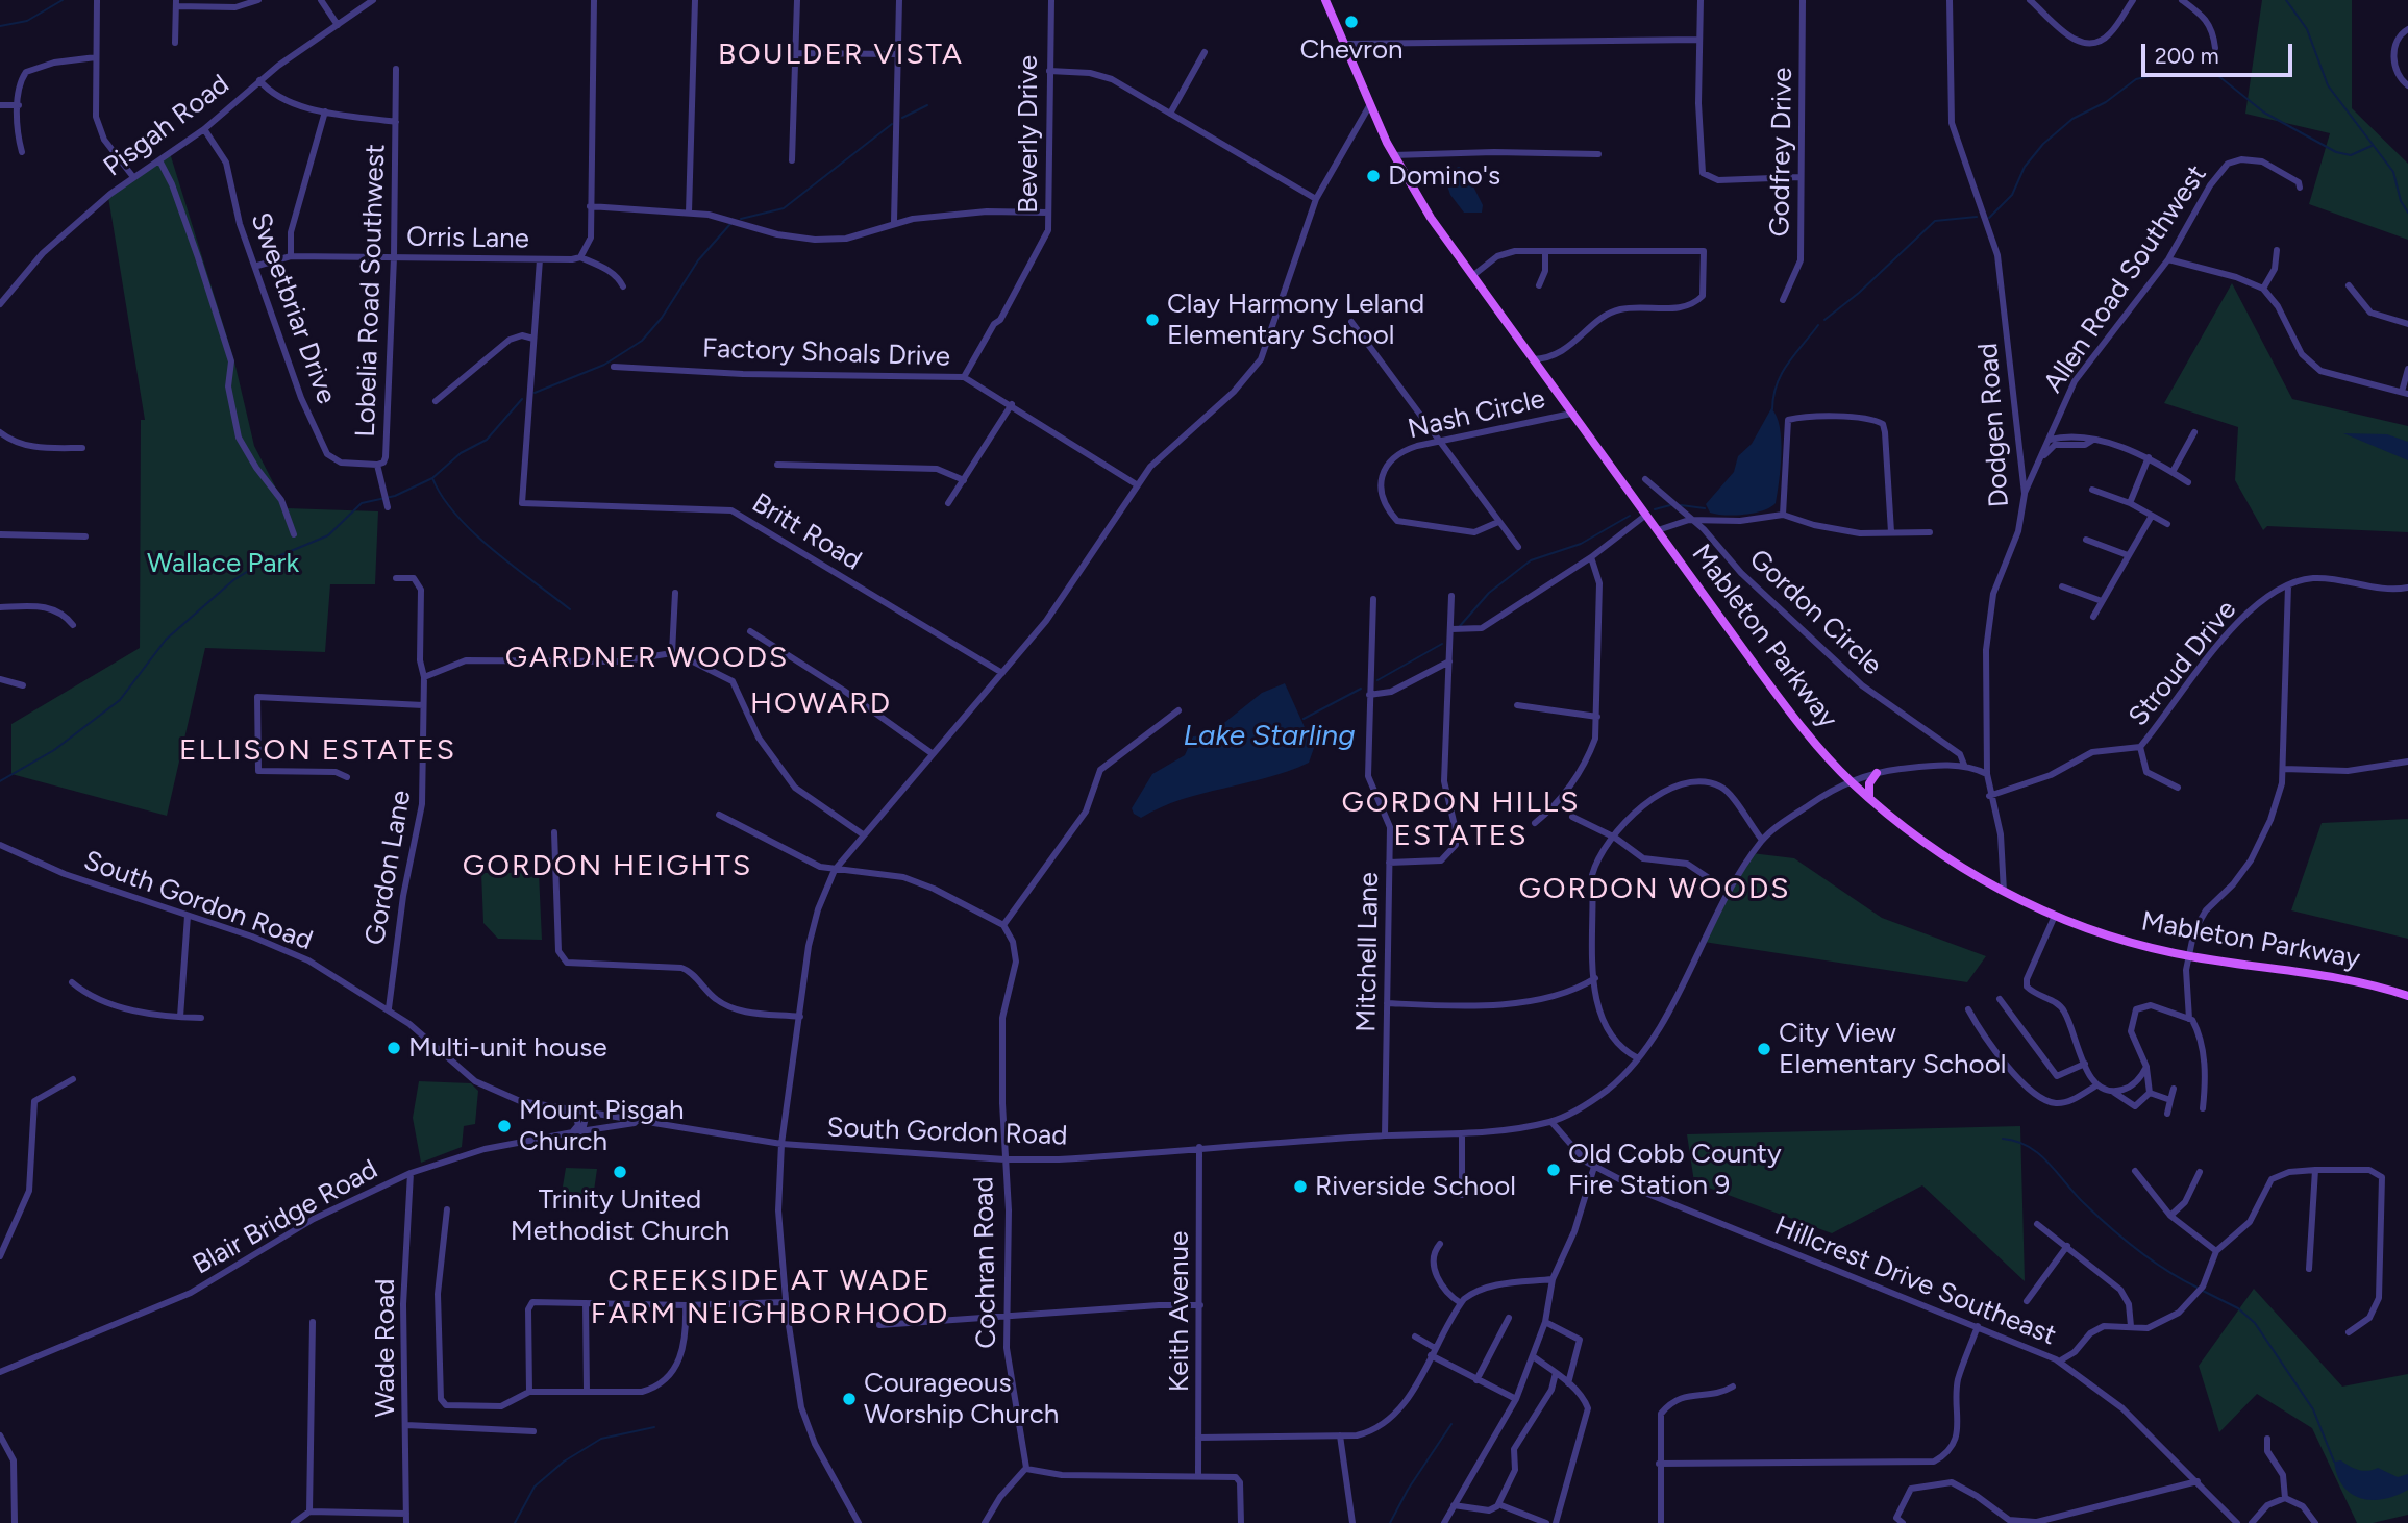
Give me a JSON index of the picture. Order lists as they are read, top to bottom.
{
  "streets": {
    "main road": ["Mableton Parkway"],
    "street": [
      "Pisgah Road",
      "Beverly Drive",
      "Godfrey Drive",
      "Orris Lane",
      "Allen Road Southwest",
      "Lobelia Road Southwest",
      "Sweetbriar Drive",
      "Factory Shoals Drive",
      "Nash Circle",
      "Dodgen Road",
      "Britt Road",
      "Gordon Circle",
      "Stroud Drive",
      "Gordon Lane",
      "South Gordon Road",
      "Mitchell Lane",
      "Blair Bridge Road",
      "Cochran Road",
      "Hillcrest Drive Southeast",
      "Keith Avenue",
      "Wade Road"
    ]
  },
  "crossings": [
    ["Pisgah Road", "Sweetbriar Drive"],
    ["Beverly Drive", "Factory Shoals Drive"],
    ["Orris Lane", "Lobelia Road Southwest"],
    ["Orris Lane", "Sweetbriar Drive"],
    ["Allen Road Southwest", "Dodgen Road"],
    ["Lobelia Road Southwest", "Sweetbriar Drive"],
    ["Nash Circle", "Mableton Parkway"],
    ["Dodgen Road", "Mableton Parkway"],
    ["Dodgen Road", "Stroud Drive"],
    ["Gordon Circle", "South Gordon Road"],
    ["Mableton Parkway", "South Gordon Road"],
    ["Gordon Lane", "South Gordon Road"],
    ["South Gordon Road", "Mitchell Lane"],
    ["South Gordon Road", "Blair Bridge Road"],
    ["South Gordon Road", "Cochran Road"],
    ["South Gordon Road", "Hillcrest Drive Southeast"],
    ["South Gordon Road", "Keith Avenue"],
    ["Blair Bridge Road", "Wade Road"]
  ],
  "districts": [
    "BOULDER VISTA",
    "GARDNER WOODS",
    "HOWARD",
    "ELLISON ESTATES",
    "GORDON HILLS ESTATES",
    "GORDON HEIGHTS",
    "GORDON WOODS",
    "CREEKSIDE AT WADE FARM NEIGHBORHOOD"
  ],
  "water": ["Lake Starling"],
  "parks": ["Wallace Park"],
  "places": [
    "Chevron",
    "Domino's",
    "Clay Harmony Leland Elementary School",
    "Multi-unit house",
    "City View Elementary School",
    "Mount Pisgah Church",
    "Old Cobb County Fire Station 9",
    "Trinity United Methodist Church",
    "Riverside School",
    "Courageous Worship Church"
  ],
  "scale_bar": "200 m"
}
